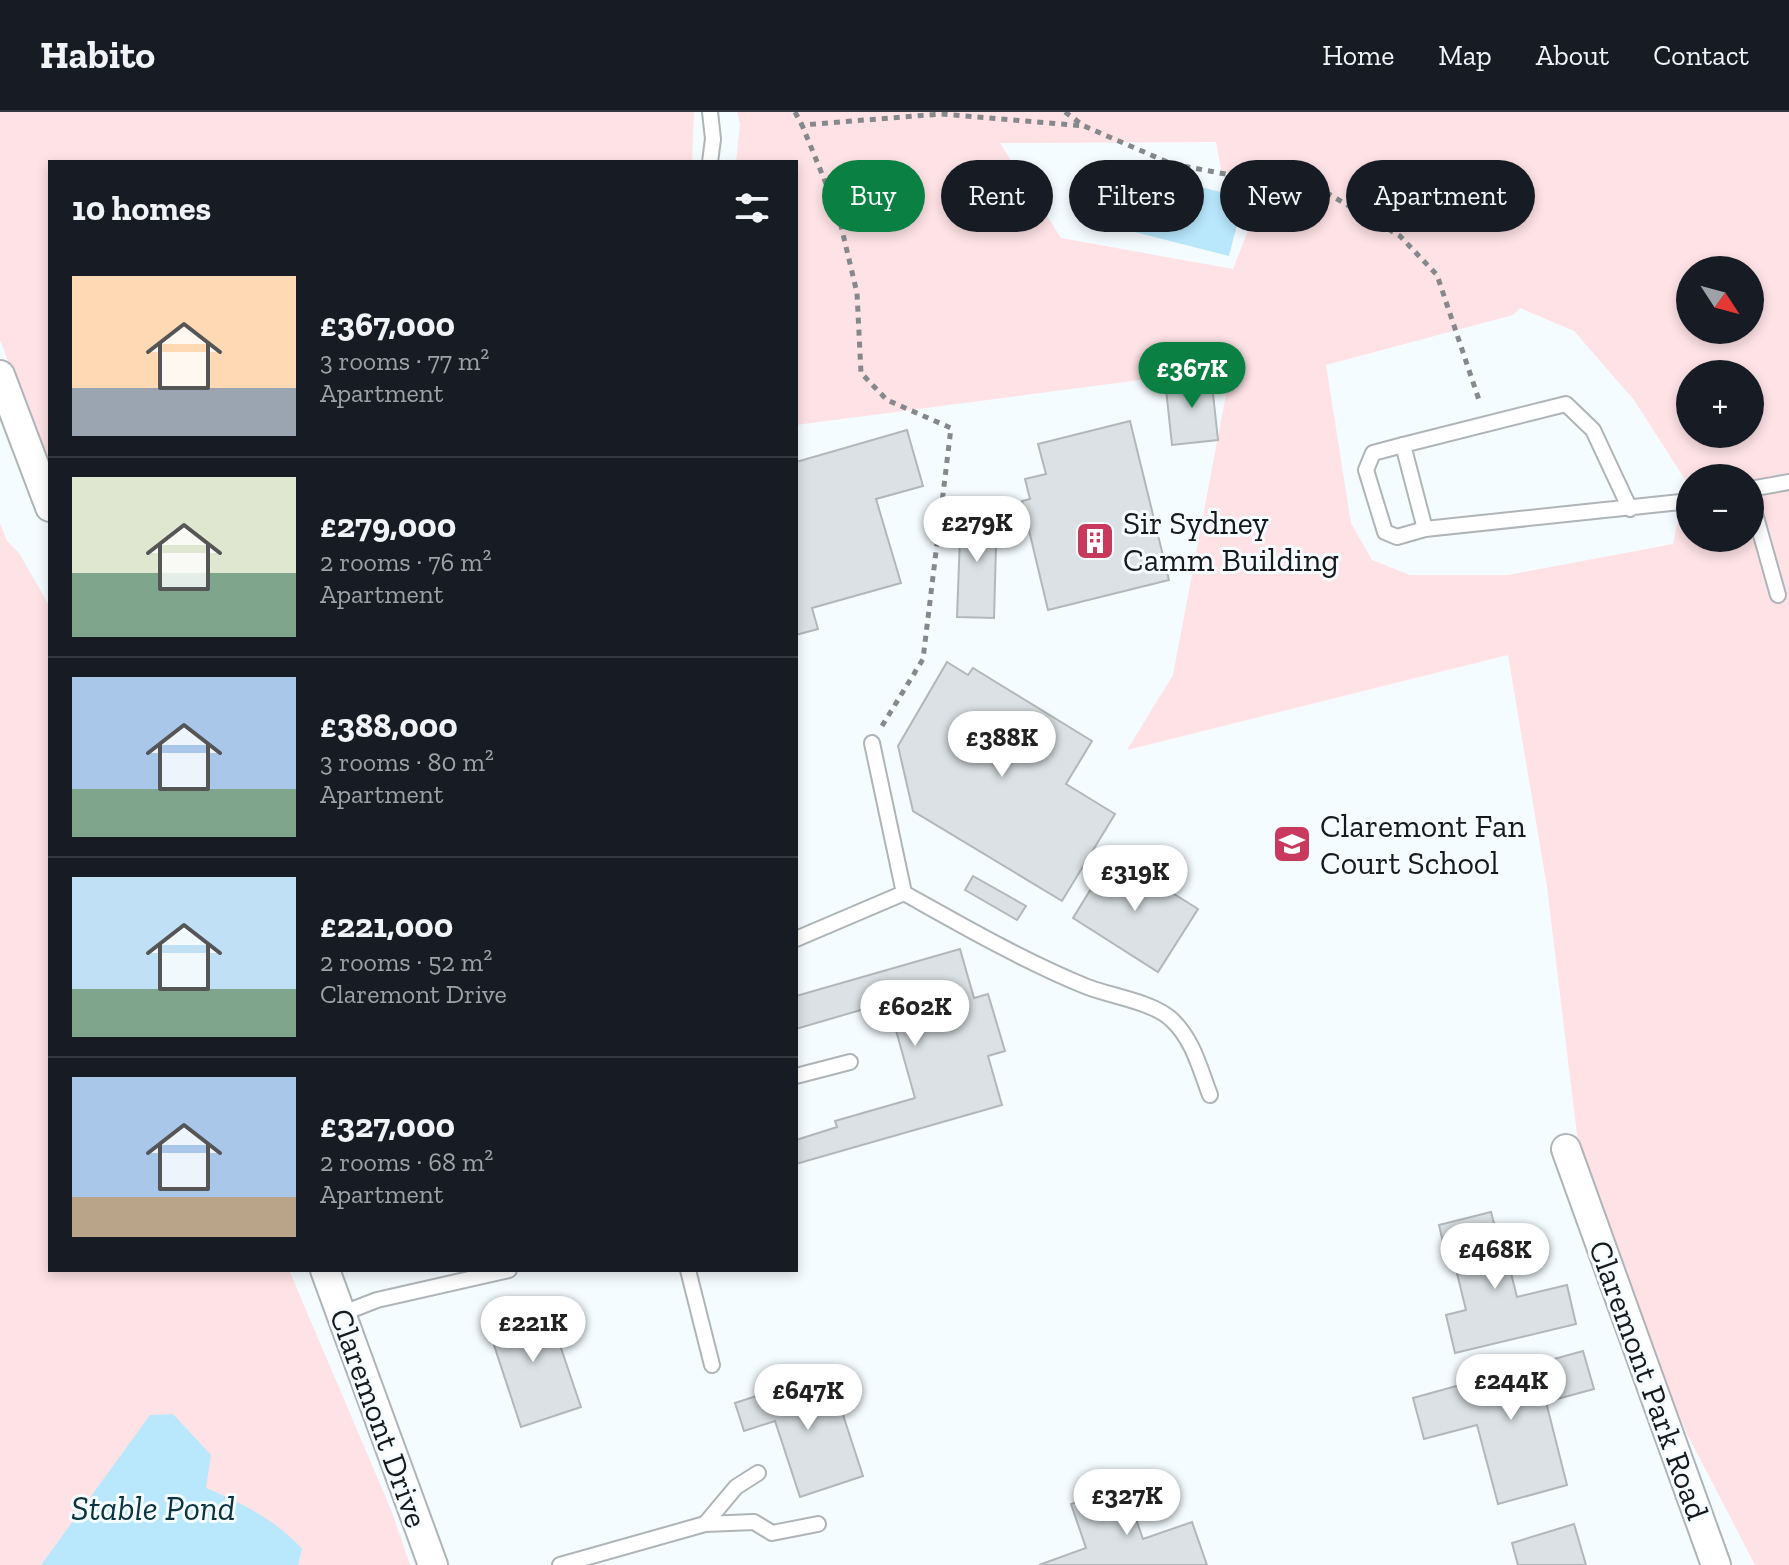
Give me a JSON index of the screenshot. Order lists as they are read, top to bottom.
{
  "streets": {
    "street": ["Claremont Park Road", "Claremont Drive"]
  },
  "water": ["Stable Pond"],
  "places": {
    "building": ["Sir Sydney Camm Building"],
    "school or university": ["Claremont Fan Court School"]
  },
  "north": "bottom right",
  "page": {
    "header": "Habito",
    "nav": [
      "Home",
      "Map",
      "About",
      "Contact"
    ],
    "chip": [
      "Buy",
      "Rent",
      "Filters",
      "New",
      "Apartment"
    ],
    "heading": "10 homes",
    "map_buttons": ["+", "−"],
    "list": [
      {
        "name": "£367,000",
        "note": "3 rooms · 77 m² · Apartment"
      },
      {
        "name": "£279,000",
        "note": "2 rooms · 76 m² · Apartment"
      },
      {
        "name": "£388,000",
        "note": "3 rooms · 80 m² · Apartment"
      },
      {
        "name": "£221,000",
        "note": "2 rooms · 52 m² · Claremont Drive"
      },
      {
        "name": "£327,000",
        "note": "2 rooms · 68 m² · Apartment"
      }
    ],
    "price": [
      "£367K",
      "£279K",
      "£388K",
      "£319K",
      "£602K",
      "£468K",
      "£221K",
      "£244K",
      "£647K",
      "£327K"
    ]
  }
}
